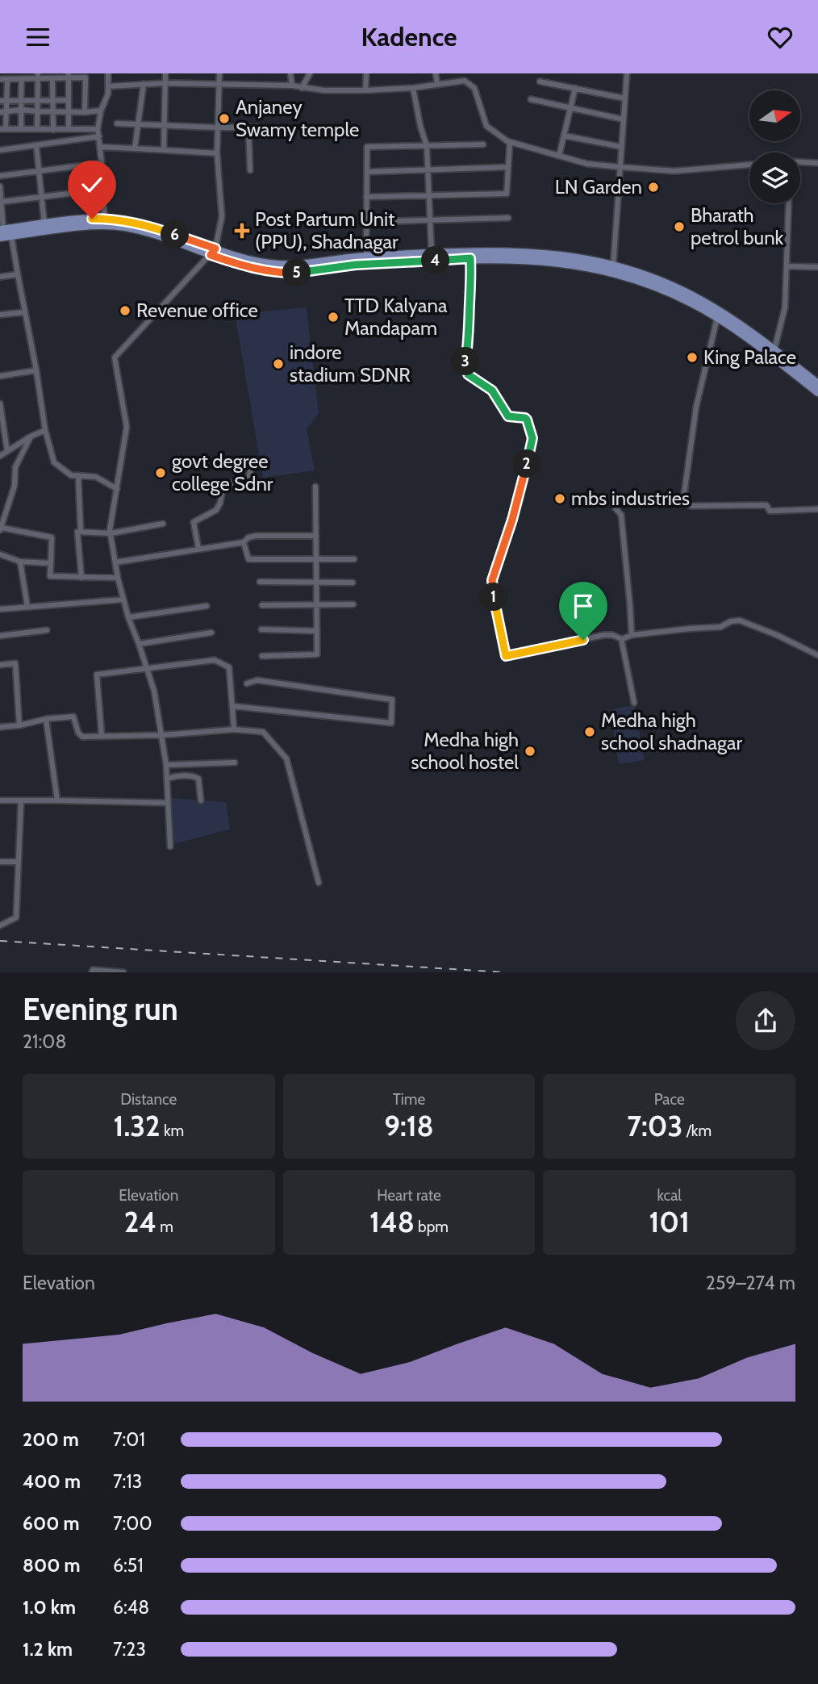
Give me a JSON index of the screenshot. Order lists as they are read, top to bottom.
{
  "places": {
    "other": [
      "Anjaney Swamy temple",
      "LN Garden",
      "Bharath petrol bunk",
      "Revenue office",
      "TTD Kalyana Mandapam",
      "King Palace",
      "indore stadium SDNR",
      "govt degree college Sdnr",
      "mbs industries",
      "Medha high school shadnagar",
      "Medha high school hostel"
    ],
    "health": ["Post Partum Unit (PPU), Shadnagar"]
  },
  "north": "right",
  "page": {
    "header": "Kadence",
    "pins": [
      "6",
      "4",
      "5",
      "3",
      "2",
      "1"
    ],
    "heading": ["Evening run", "21:08"],
    "stats": [
      ["Distance", "1.32 km"],
      ["Time", "9:18"],
      ["Pace", "7:03 /km"],
      ["Elevation", "24 m"],
      ["Heart rate", "148 bpm"],
      ["kcal", "101"]
    ],
    "chart": ["Elevation", "259–274 m"],
    "list": [
      {
        "name": "200 m",
        "note": "7:01"
      },
      {
        "name": "400 m",
        "note": "7:13"
      },
      {
        "name": "600 m",
        "note": "7:00"
      },
      {
        "name": "800 m",
        "note": "6:51"
      },
      {
        "name": "1.0 km",
        "note": "6:48"
      },
      {
        "name": "1.2 km",
        "note": "7:23"
      }
    ]
  }
}
